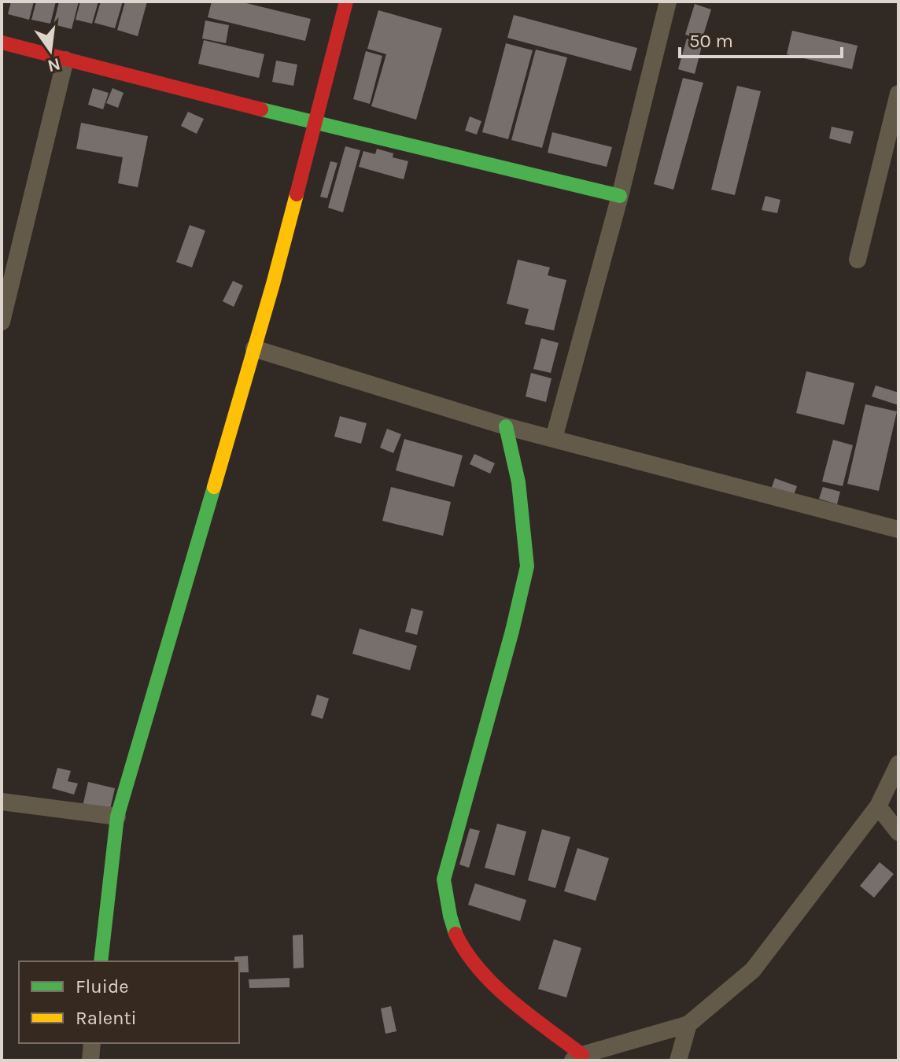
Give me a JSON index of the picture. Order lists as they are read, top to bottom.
{
  "legend": ["Fluide", "Ralenti"],
  "scale_bar": "50 m",
  "north": "bottom"
}
